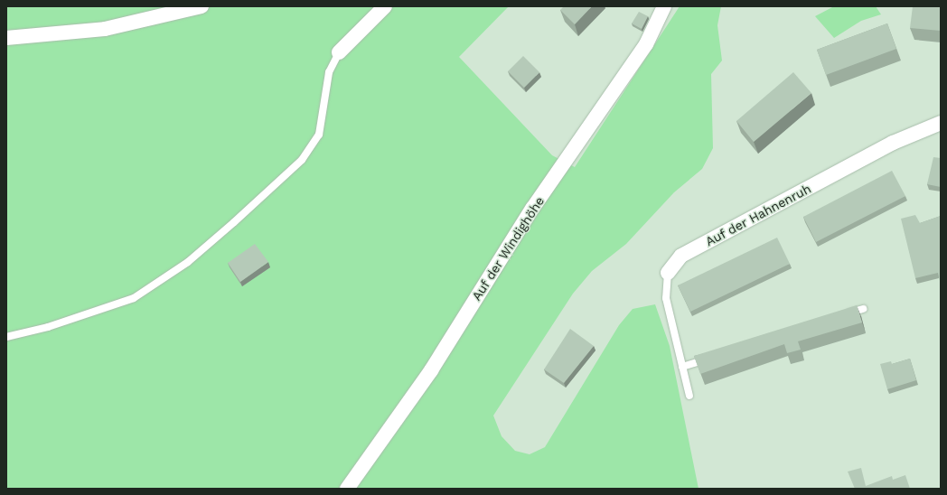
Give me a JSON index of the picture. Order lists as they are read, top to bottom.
{
  "streets": {
    "street": ["Auf der Hahnenruh", "Auf der Windighöhe"]
  }
}
